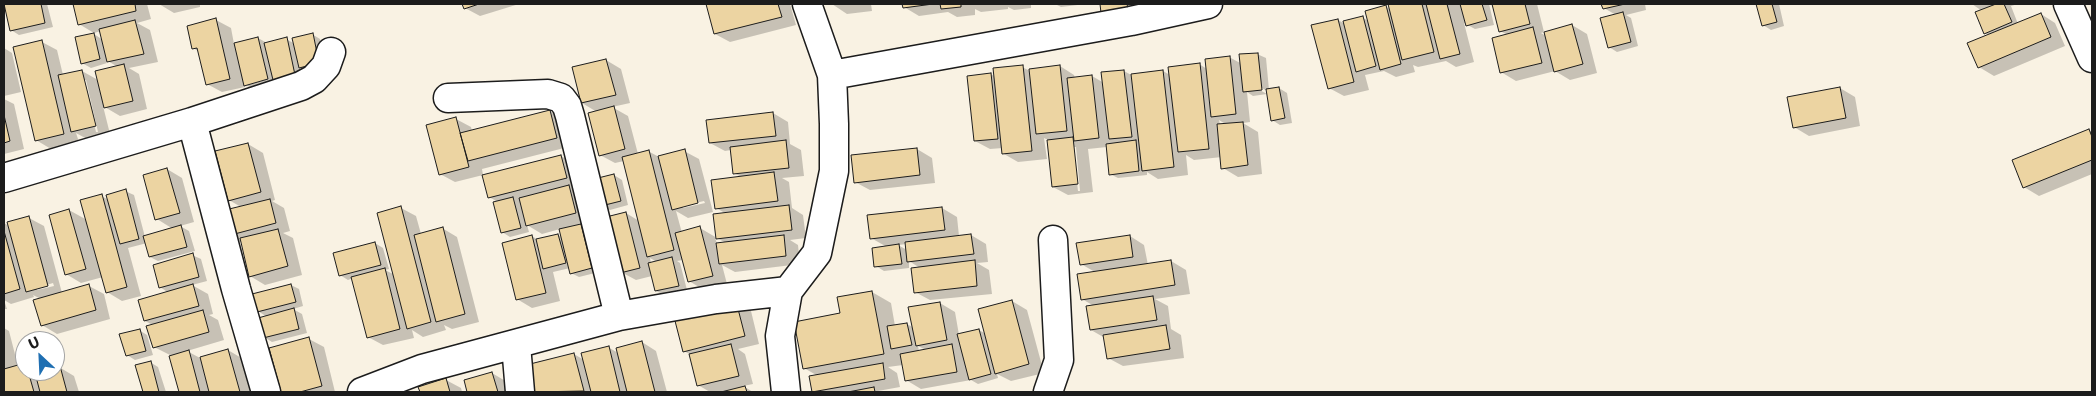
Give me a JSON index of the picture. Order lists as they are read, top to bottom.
{
  "north": "top left"
}
